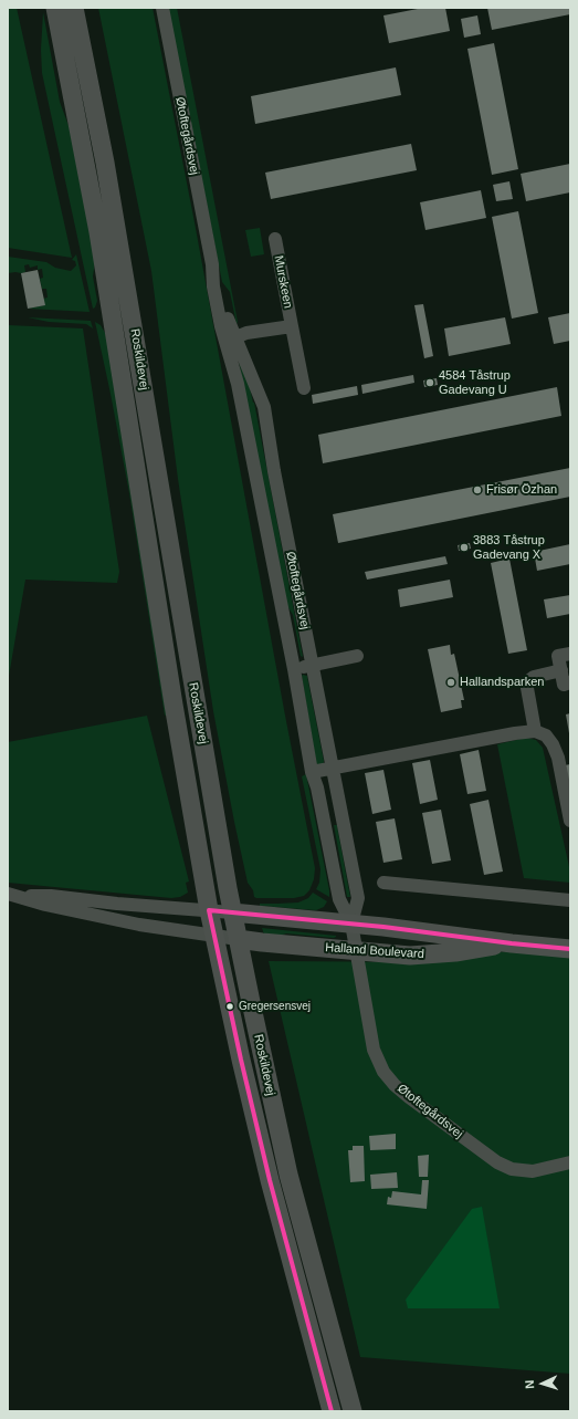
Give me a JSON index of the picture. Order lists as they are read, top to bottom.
{
  "streets": {
    "main road": ["Roskildevej", "Halland Boulevard"],
    "street": ["Øtoftegårdsvej", "Murskeen"]
  },
  "crossings": [
    ["Øtoftegårdsvej", "Murskeen"],
    ["Øtoftegårdsvej", "Halland Boulevard"],
    ["Roskildevej", "Halland Boulevard"]
  ],
  "places": [
    "4584 Tåstrup Gadevang U",
    "Frisør Özhan",
    "3883 Tåstrup Gadevang X",
    "Hallandsparken",
    "Gregersensvej"
  ],
  "north": "left"
}
